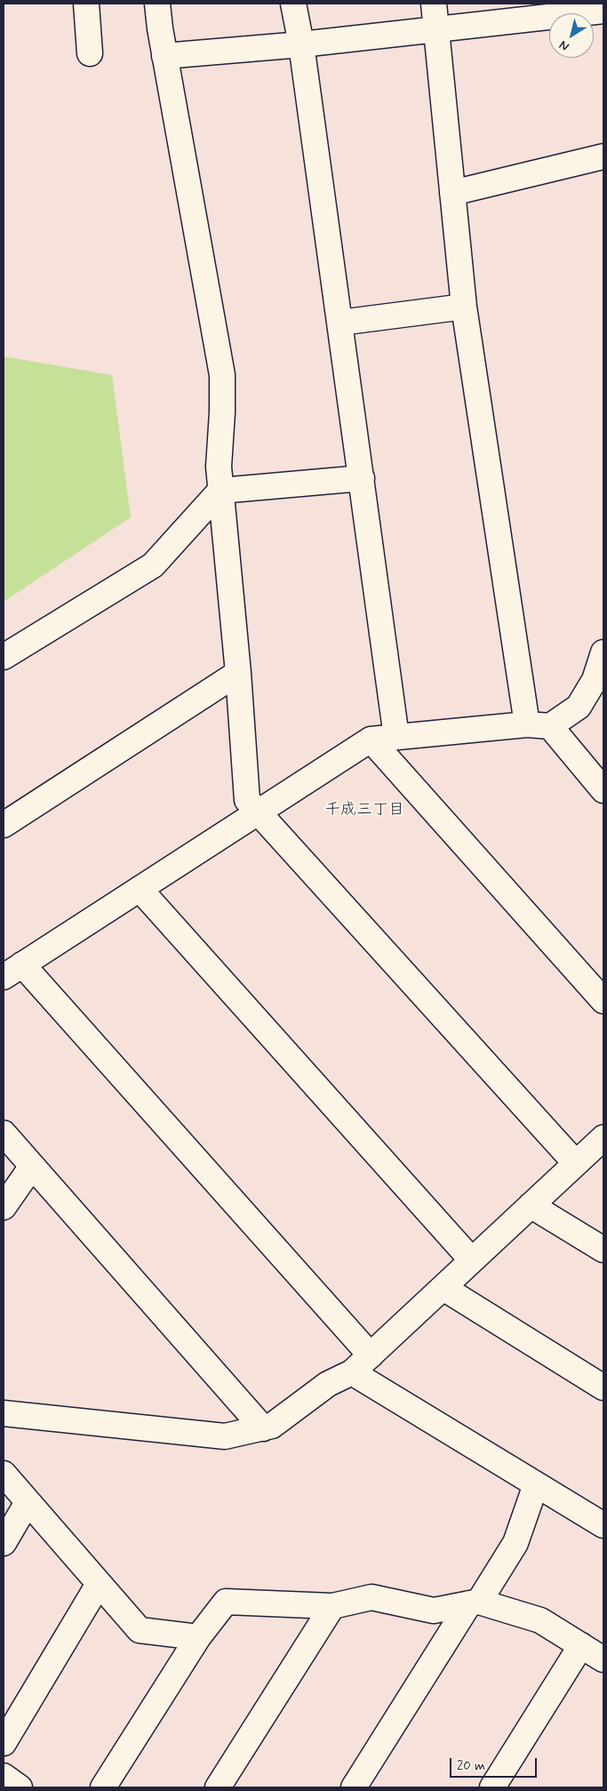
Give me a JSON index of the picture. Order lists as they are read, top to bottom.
{
  "districts": ["千成三丁目"],
  "scale_bar": "20 m",
  "north": "bottom left"
}
